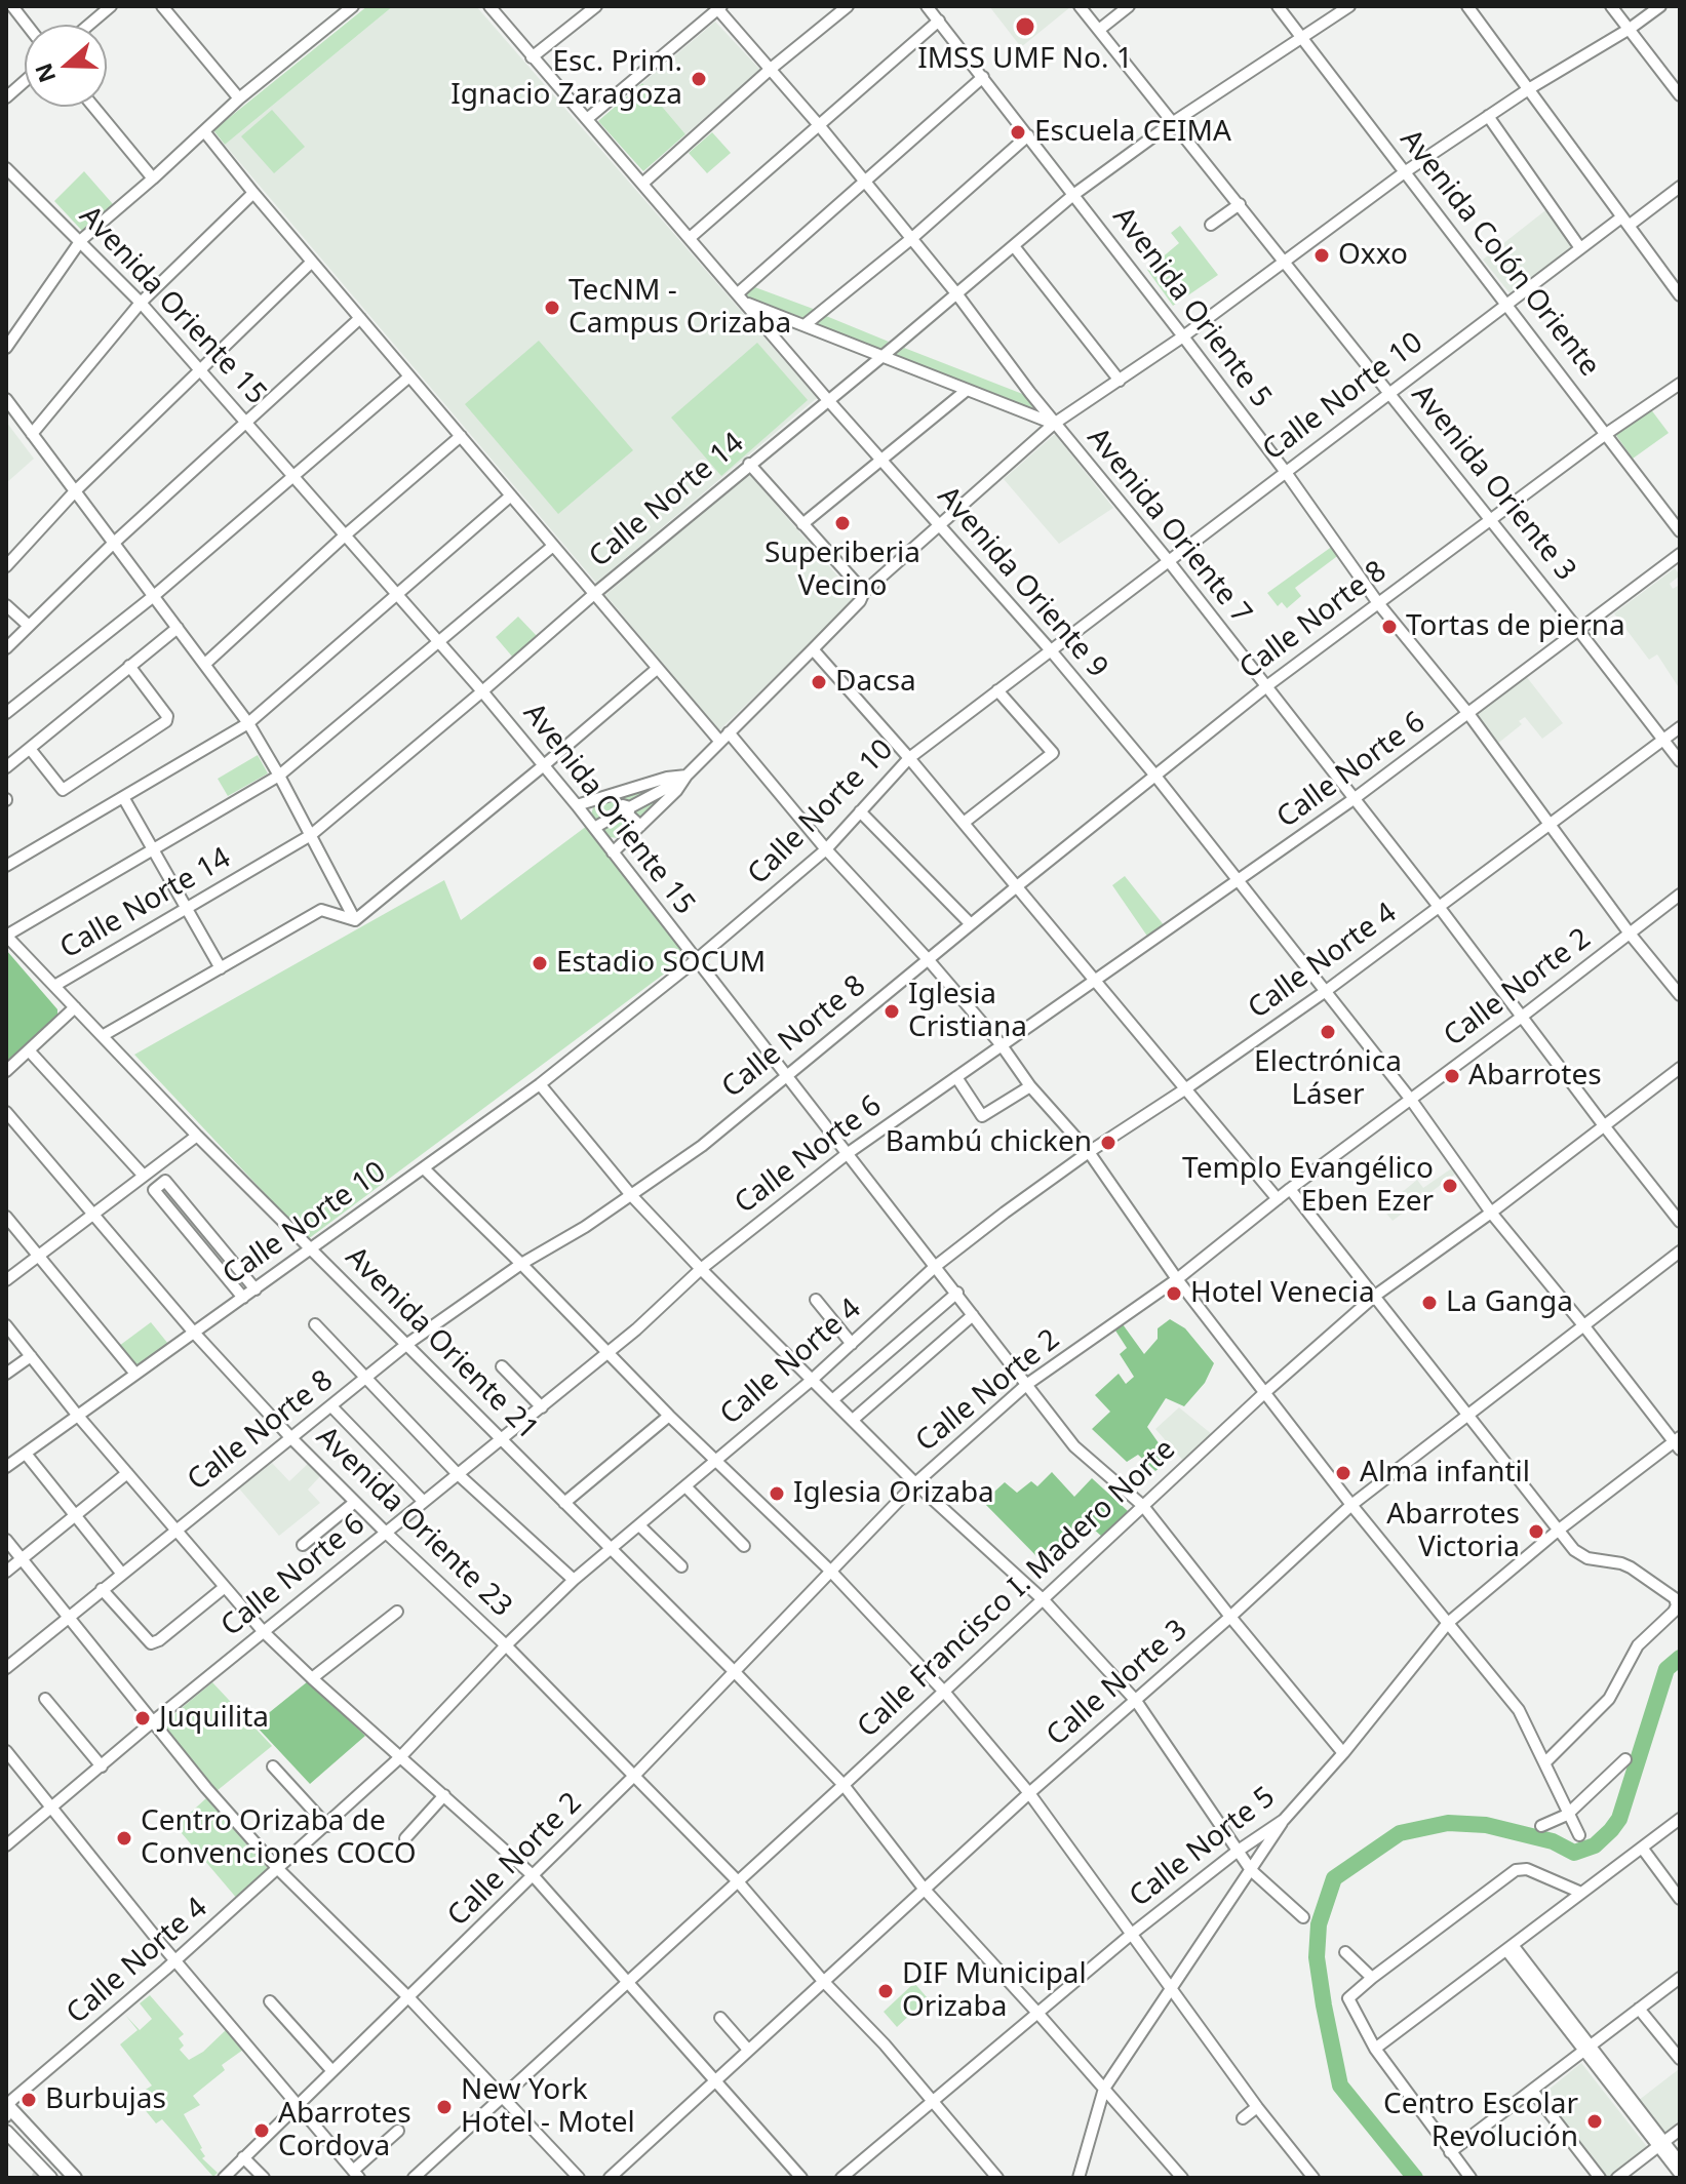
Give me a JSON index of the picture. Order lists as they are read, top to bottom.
{
  "streets": {
    "street": [
      "Avenida Colón Oriente",
      "Avenida Oriente 15",
      "Avenida Oriente 5",
      "Calle Norte 10",
      "Avenida Oriente 3",
      "Calle Norte 14",
      "Avenida Oriente 7",
      "Avenida Oriente 9",
      "Calle Norte 8",
      "Calle Norte 6",
      "Calle Norte 4",
      "Calle Norte 2",
      "Avenida Oriente 21",
      "Avenida Oriente 23",
      "Calle Francisco I. Madero Norte",
      "Calle Norte 3",
      "Calle Norte 5"
    ]
  },
  "crossings": [
    ["Avenida Colón Oriente", "Calle Norte 10"],
    ["Avenida Colón Oriente", "Calle Norte 14"],
    ["Avenida Colón Oriente", "Calle Norte 8"],
    ["Avenida Oriente 15", "Calle Norte 10"],
    ["Avenida Oriente 15", "Calle Norte 14"],
    ["Avenida Oriente 15", "Calle Norte 8"],
    ["Avenida Oriente 15", "Calle Norte 6"],
    ["Avenida Oriente 15", "Calle Norte 4"],
    ["Avenida Oriente 15", "Calle Norte 2"],
    ["Avenida Oriente 15", "Calle Francisco I. Madero Norte"],
    ["Avenida Oriente 15", "Calle Norte 3"],
    ["Avenida Oriente 15", "Calle Norte 5"],
    ["Avenida Oriente 5", "Calle Norte 10"],
    ["Avenida Oriente 5", "Calle Norte 14"],
    ["Avenida Oriente 5", "Calle Norte 8"],
    ["Avenida Oriente 5", "Calle Norte 6"],
    ["Avenida Oriente 5", "Calle Norte 4"],
    ["Avenida Oriente 5", "Calle Norte 2"],
    ["Calle Norte 10", "Avenida Oriente 3"],
    ["Calle Norte 10", "Avenida Oriente 7"],
    ["Calle Norte 10", "Avenida Oriente 9"],
    ["Calle Norte 10", "Avenida Oriente 21"],
    ["Calle Norte 10", "Avenida Oriente 23"],
    ["Avenida Oriente 3", "Calle Norte 14"],
    ["Avenida Oriente 3", "Calle Norte 8"],
    ["Avenida Oriente 3", "Calle Norte 6"],
    ["Avenida Oriente 3", "Calle Norte 4"],
    ["Calle Norte 14", "Avenida Oriente 7"],
    ["Calle Norte 14", "Avenida Oriente 9"],
    ["Calle Norte 14", "Avenida Oriente 21"],
    ["Avenida Oriente 7", "Calle Norte 8"],
    ["Avenida Oriente 7", "Calle Norte 6"],
    ["Avenida Oriente 7", "Calle Norte 4"],
    ["Avenida Oriente 7", "Calle Norte 2"],
    ["Avenida Oriente 7", "Calle Francisco I. Madero Norte"],
    ["Avenida Oriente 9", "Calle Norte 8"],
    ["Avenida Oriente 9", "Calle Norte 6"],
    ["Avenida Oriente 9", "Calle Norte 4"],
    ["Avenida Oriente 9", "Calle Norte 2"],
    ["Avenida Oriente 9", "Calle Francisco I. Madero Norte"],
    ["Avenida Oriente 9", "Calle Norte 3"],
    ["Avenida Oriente 9", "Calle Norte 5"],
    ["Calle Norte 8", "Avenida Oriente 21"],
    ["Calle Norte 8", "Avenida Oriente 23"],
    ["Calle Norte 6", "Avenida Oriente 21"],
    ["Calle Norte 6", "Avenida Oriente 23"],
    ["Calle Norte 4", "Avenida Oriente 21"],
    ["Calle Norte 4", "Avenida Oriente 23"],
    ["Calle Norte 2", "Avenida Oriente 21"],
    ["Calle Norte 2", "Avenida Oriente 23"],
    ["Avenida Oriente 21", "Calle Francisco I. Madero Norte"],
    ["Avenida Oriente 21", "Calle Norte 3"],
    ["Avenida Oriente 21", "Calle Norte 5"],
    ["Avenida Oriente 23", "Calle Francisco I. Madero Norte"],
    ["Avenida Oriente 23", "Calle Norte 3"],
    ["Avenida Oriente 23", "Calle Norte 5"]
  ],
  "places": [
    "IMSS UMF No. 1",
    "Esc. Prim. Ignacio Zaragoza",
    "Escuela CEIMA",
    "Oxxo",
    "TecNM - Campus Orizaba",
    "Superiberia Vecino",
    "Tortas de pierna",
    "Dacsa",
    "Estadio SOCUM",
    "Iglesia Cristiana",
    "Electrónica Láser",
    "Abarrotes",
    "Bambú chicken",
    "Templo Evangélico Eben Ezer",
    "Hotel Venecia",
    "La Ganga",
    "Alma infantil",
    "Iglesia Orizaba",
    "Abarrotes Victoria",
    "Juquilita",
    "Centro Orizaba de Convenciones COCO",
    "DIF Municipal Orizaba",
    "Burbujas",
    "New York Hotel - Motel",
    "Centro Escolar Revolución",
    "Abarrotes Cordova"
  ],
  "north": "left"
}
